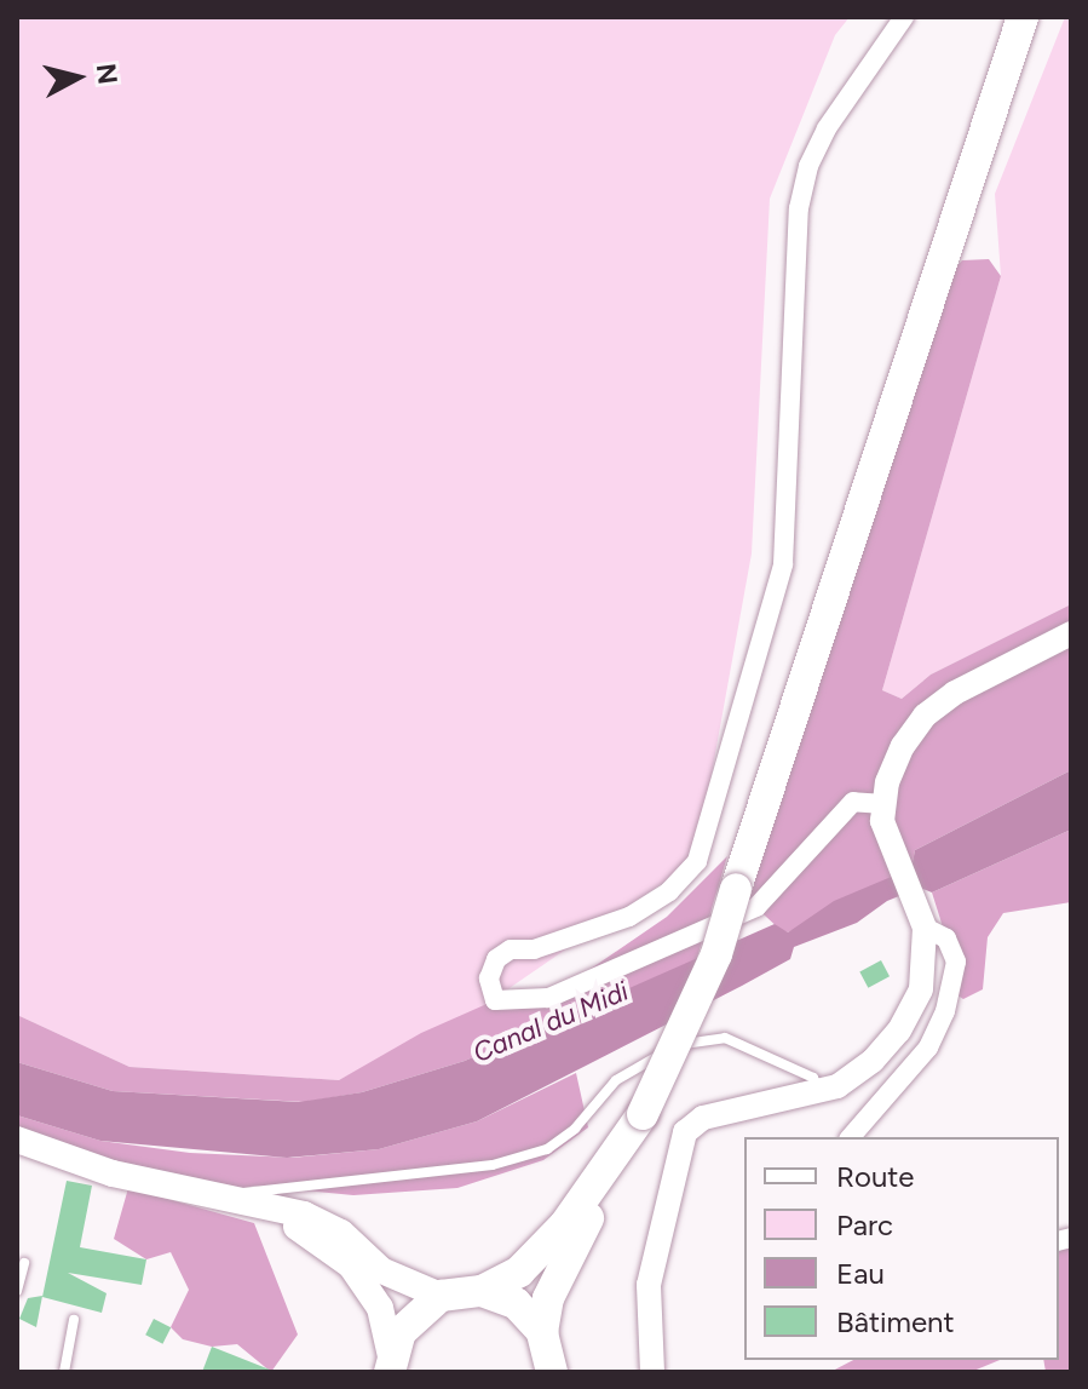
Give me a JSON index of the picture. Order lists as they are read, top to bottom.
{
  "water": ["Canal du Midi"],
  "legend": [
    "Route",
    "Parc",
    "Eau",
    "Bâtiment"
  ],
  "north": "right"
}
